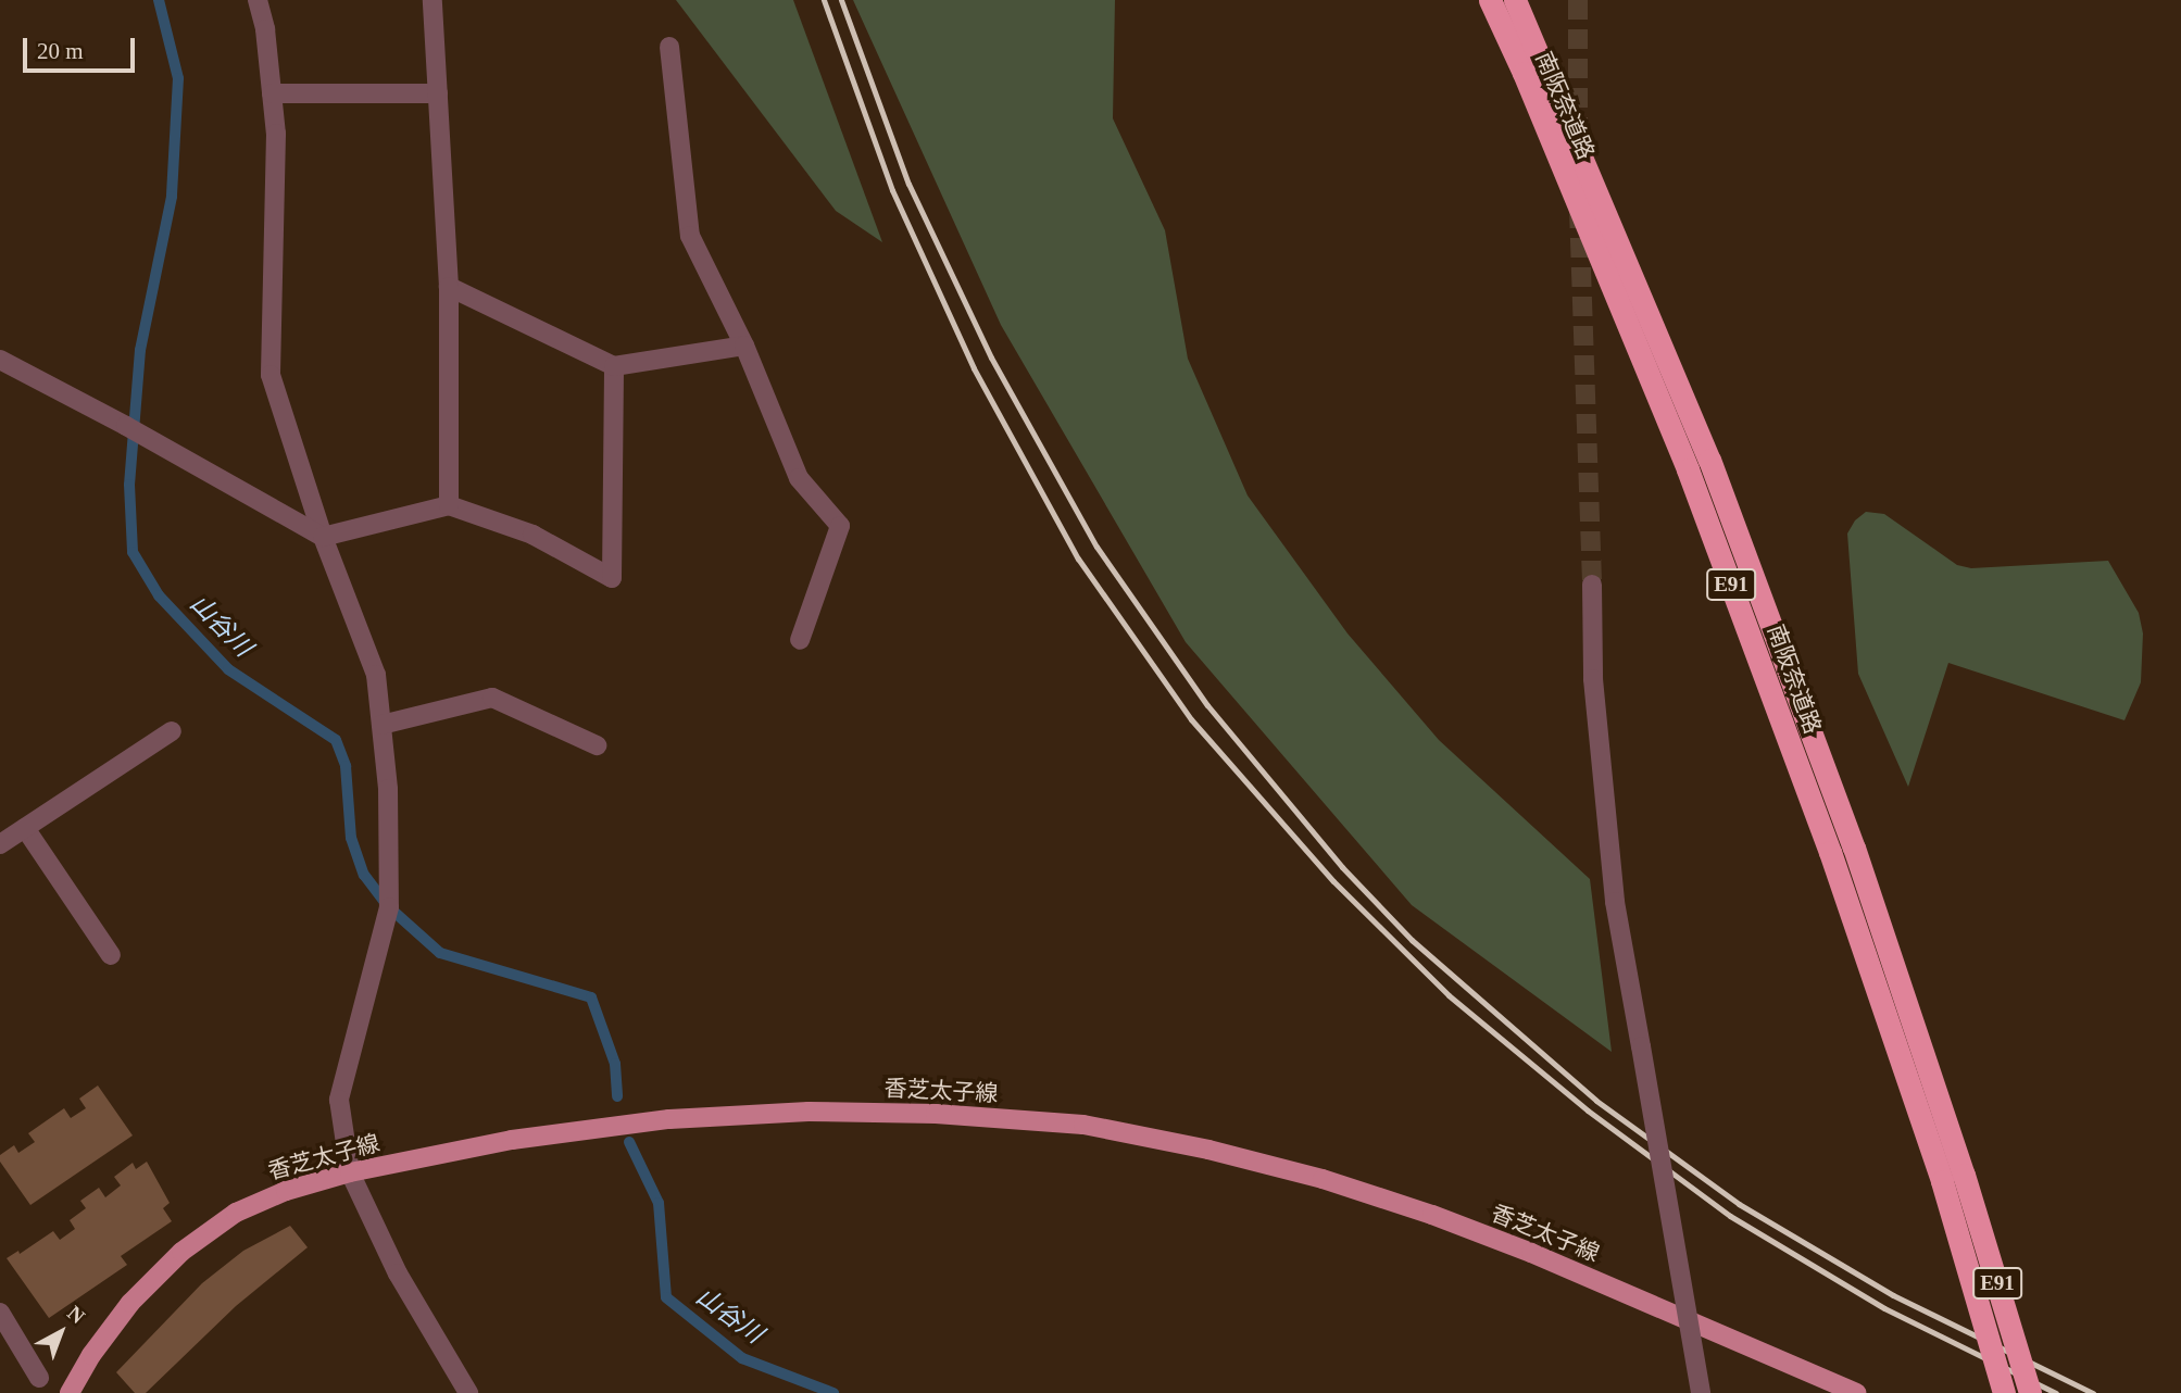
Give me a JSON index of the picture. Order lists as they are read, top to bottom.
{
  "streets": {
    "highway": ["南阪奈道路", "E91"],
    "main road": ["香芝太子線"]
  },
  "water": ["山谷川"],
  "scale_bar": "20 m",
  "north": "top right"
}
